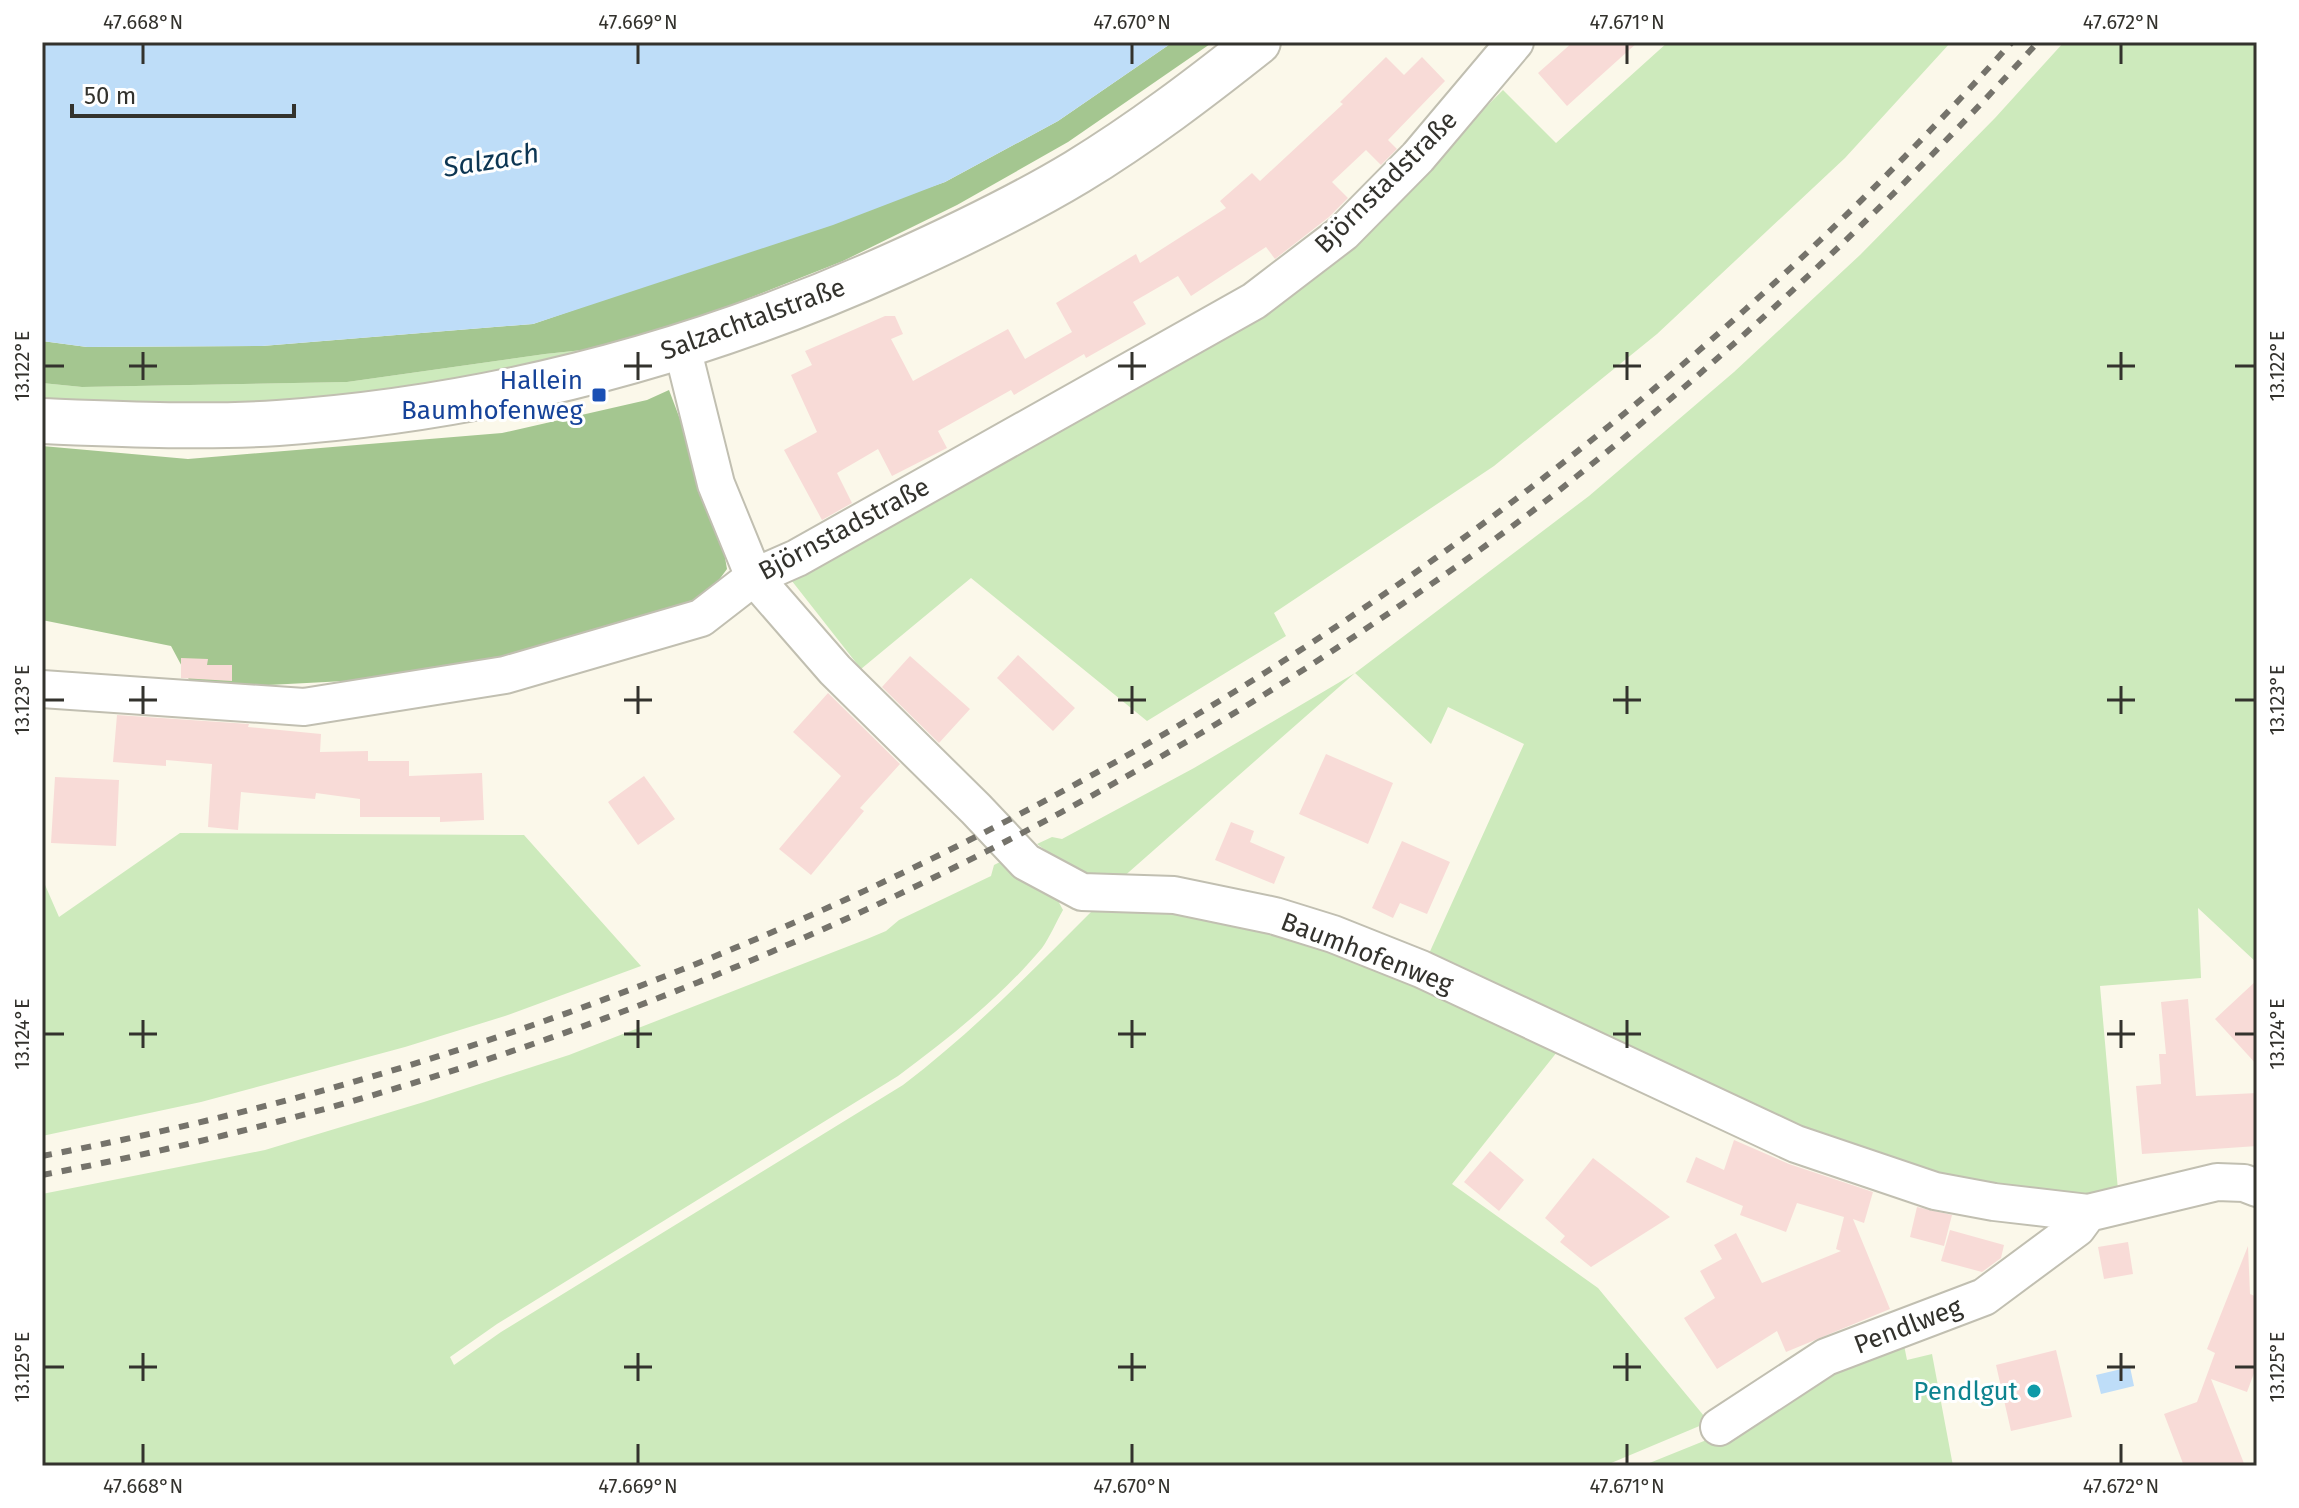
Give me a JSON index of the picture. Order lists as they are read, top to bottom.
{
  "streets": {
    "main road": ["Salzachtalstraße"],
    "street": ["Björnstadstraße", "Baumhofenweg", "Pendlweg"]
  },
  "crossings": [
    ["Björnstadstraße", "Baumhofenweg"],
    ["Salzachtalstraße", "Baumhofenweg"],
    ["Baumhofenweg", "Pendlweg"]
  ],
  "water": ["Salzach"],
  "places": {
    "transit": ["Hallein Baumhofenweg"],
    "other": ["Pendlgut"]
  },
  "scale_bar": "50 m",
  "coordinates": [
    "47.668°N",
    "47.669°N",
    "47.670°N",
    "47.671°N",
    "47.672°N",
    "13.122°E",
    "13.123°E",
    "13.124°E",
    "13.125°E"
  ]
}
